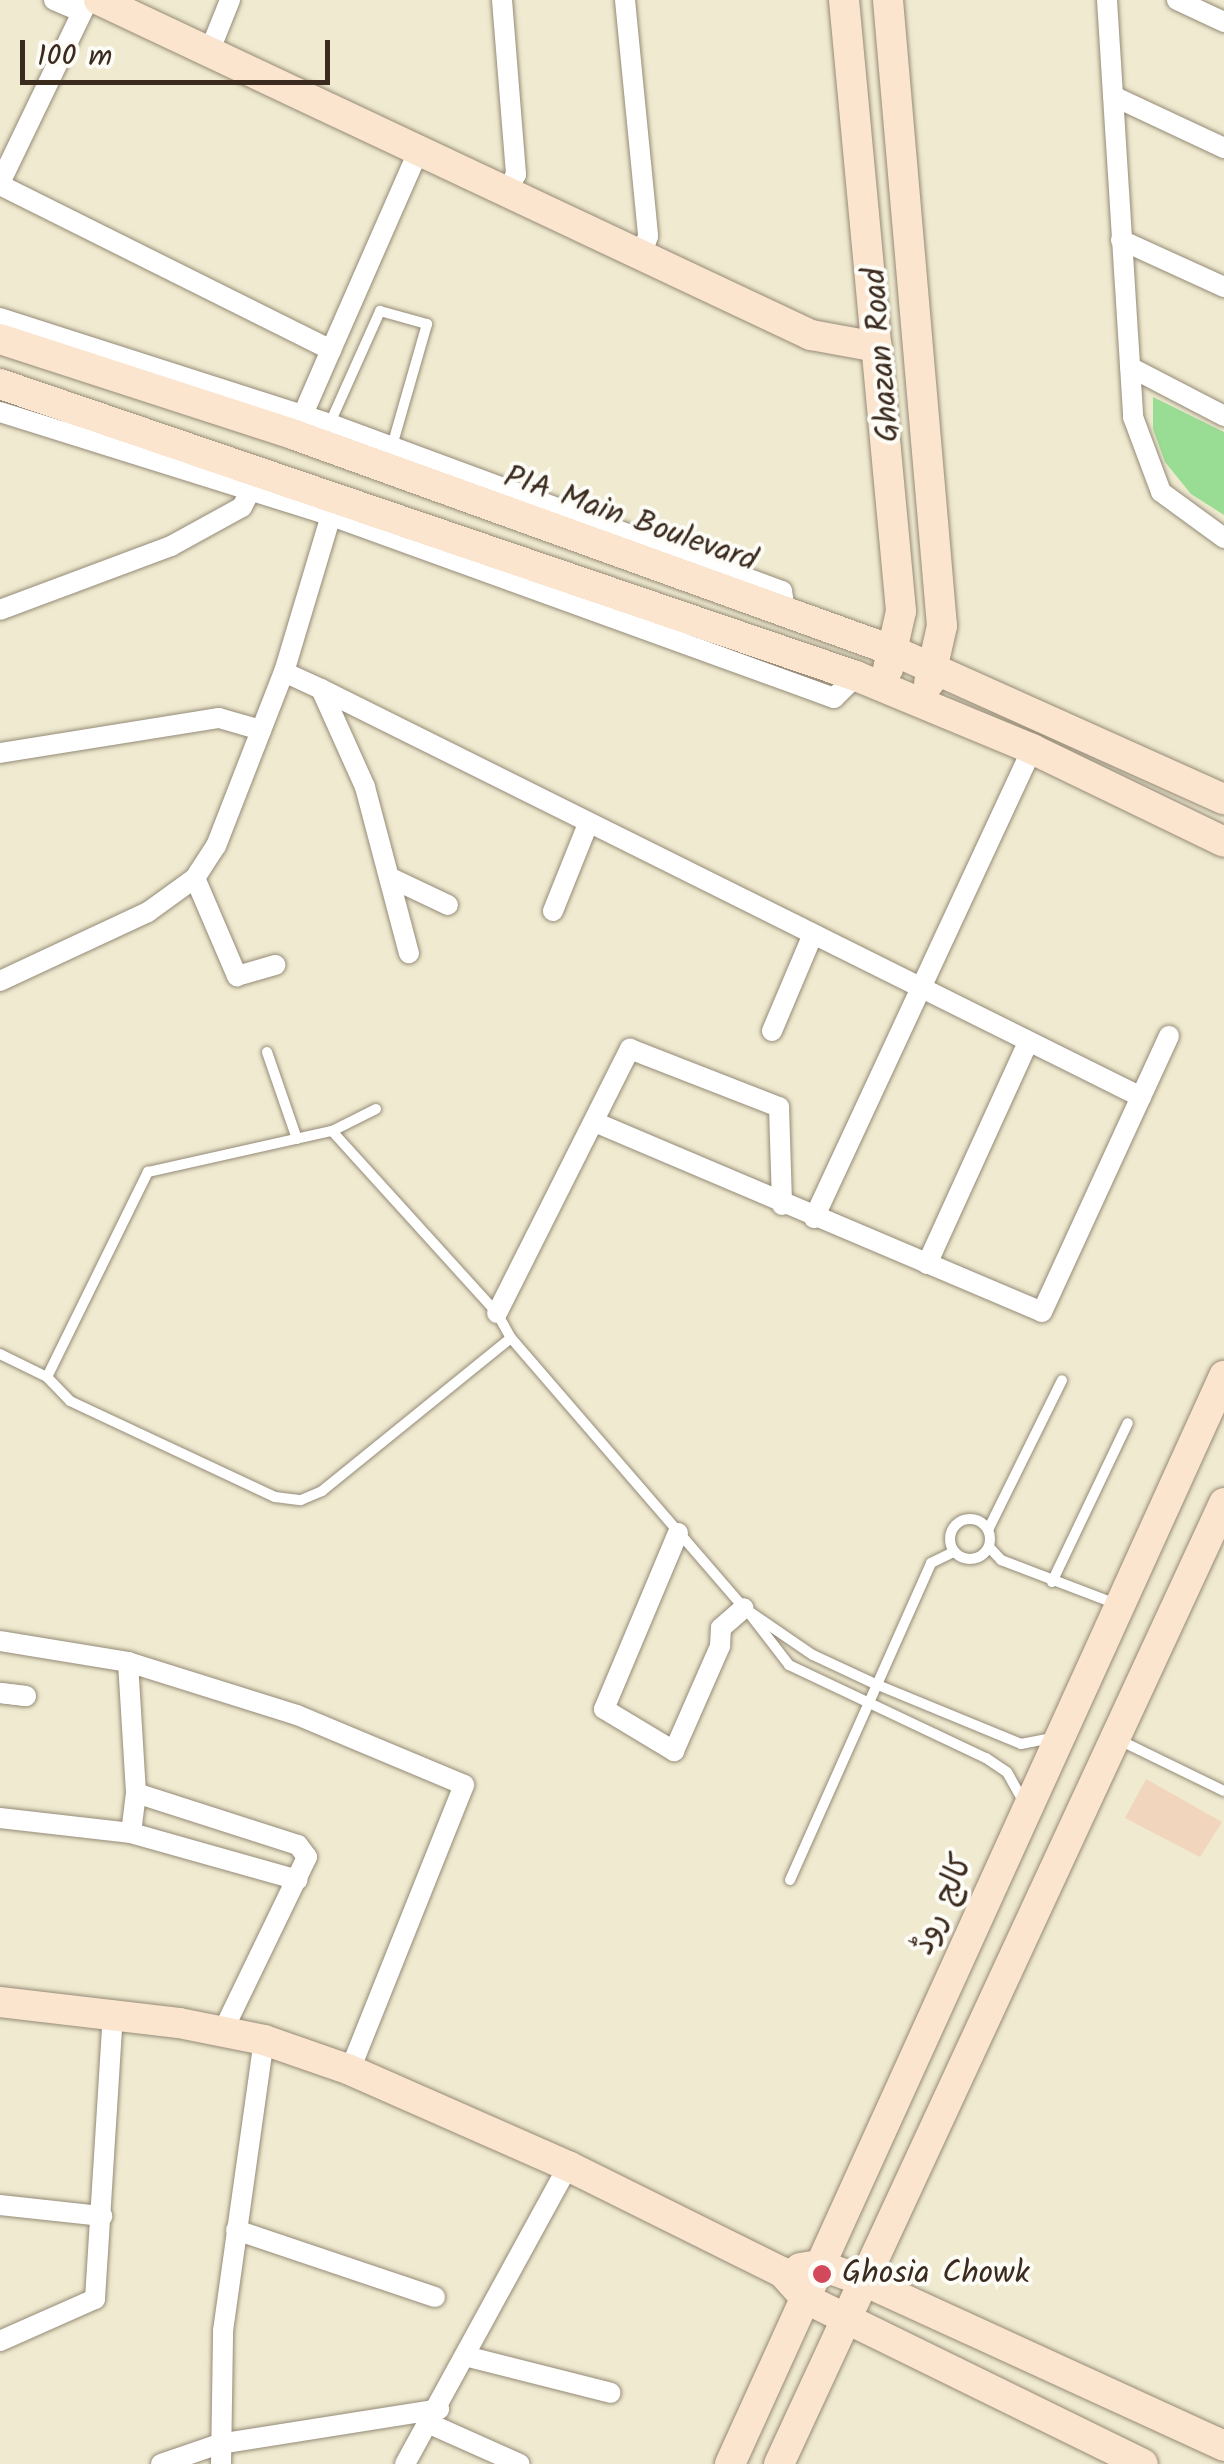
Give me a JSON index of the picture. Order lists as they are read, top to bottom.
{
  "streets": {
    "main road": ["Ghazan Road", "PIA Main Boulevard", "کالج روڈ"]
  },
  "crossings": [
    ["Ghazan Road", "PIA Main Boulevard"]
  ],
  "places": ["Ghosia Chowk"],
  "scale_bar": "100 m"
}
